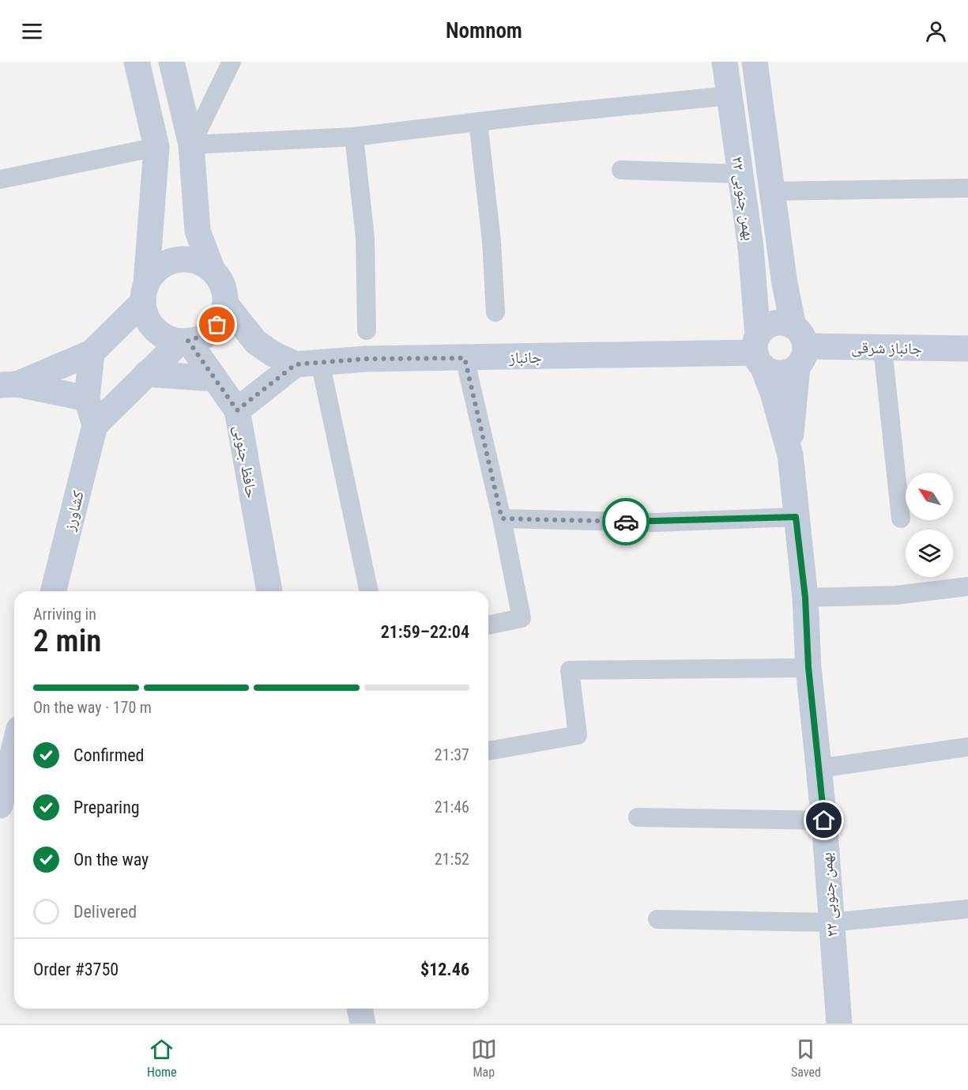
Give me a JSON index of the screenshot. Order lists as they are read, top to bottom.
{
  "streets": {
    "street": [
      "۲۲ بهمن جنوبی",
      "جانباز شرقی",
      "جانباز",
      "حافظ جنوبی",
      "کشاورز"
    ]
  },
  "crossings": [
    ["۲۲ بهمن جنوبی", "جانباز شرقی"],
    ["۲۲ بهمن جنوبی", "جانباز"],
    ["جانباز شرقی", "جانباز"]
  ],
  "north": "top left",
  "page": {
    "header": "Nomnom",
    "heading": ["2 min", "Arriving in", "21:59–22:04"],
    "panel": ["Order #3750", "$12.46"],
    "bar": "On the way · 170 m",
    "list": [
      ["Confirmed", "21:37"],
      ["Preparing", "21:46"],
      ["On the way", "21:52"],
      "Delivered"
    ],
    "tabs": ["Home", "Map", "Saved"]
  }
}
